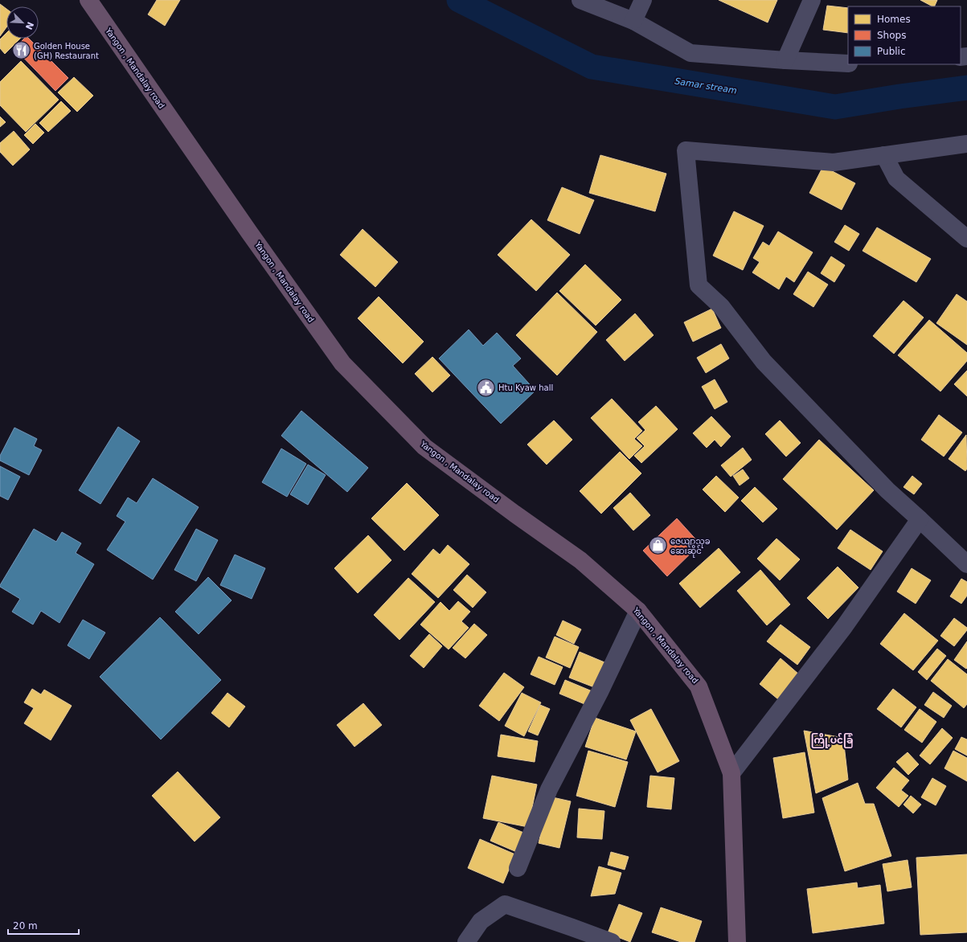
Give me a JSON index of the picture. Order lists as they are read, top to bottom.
{
  "streets": {
    "highway": ["Yangon , Mandalay road"]
  },
  "districts": ["ကြို့ပင်ခြံ"],
  "water": ["Samar stream"],
  "places": {
    "restaurant": ["Golden House (GH) Restaurant"],
    "public building": ["Htu Kyaw hall"],
    "shop": ["ဇေယျာသုခ ဆေးဆိုင်"]
  },
  "legend": ["Homes", "Shops", "Public"],
  "scale_bar": "20 m",
  "north": "bottom right"
}
